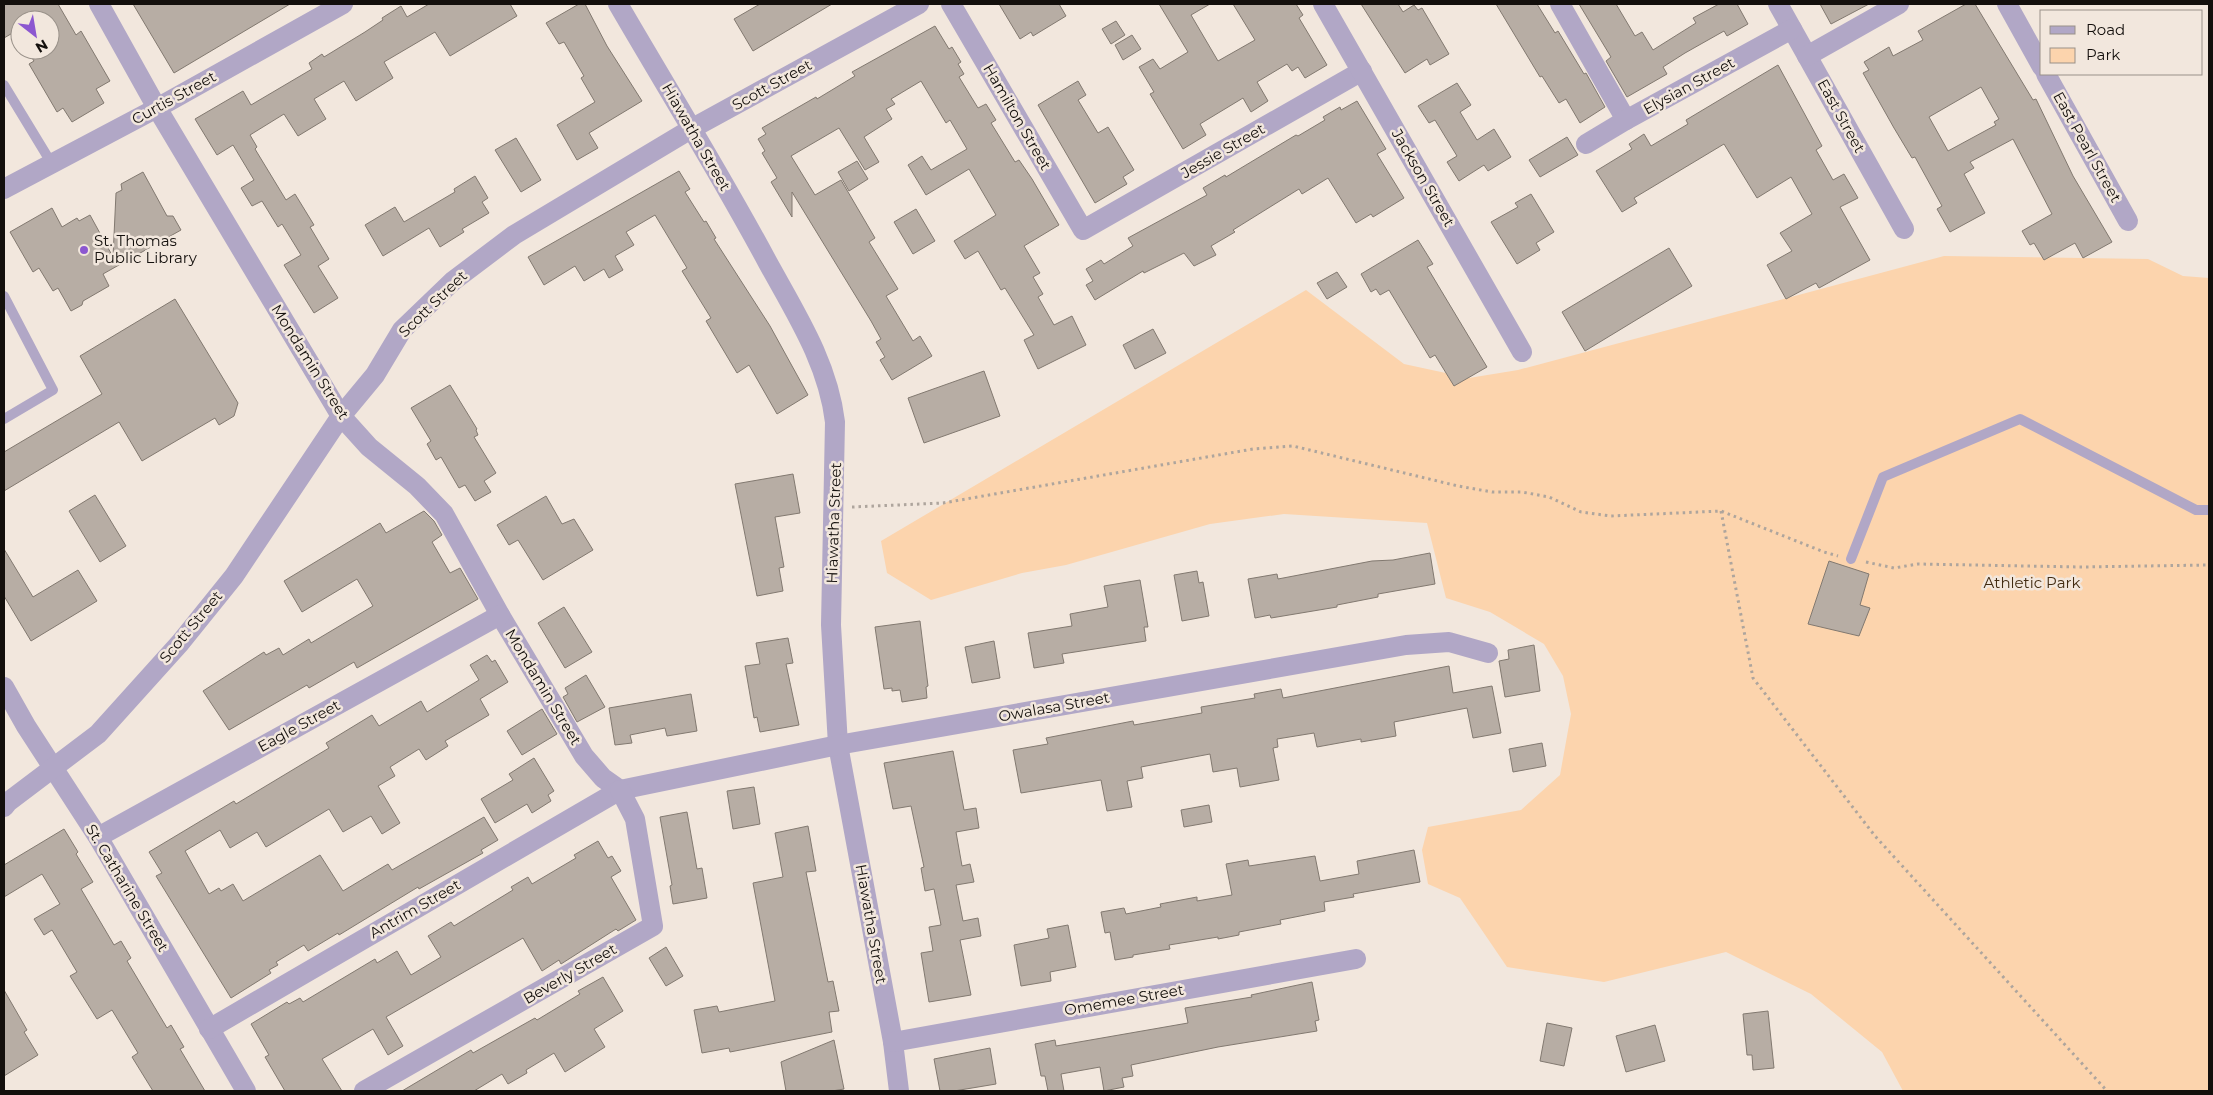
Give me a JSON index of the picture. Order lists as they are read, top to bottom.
{
  "streets": {
    "street": [
      "Scott Street",
      "Elysian Street",
      "Curtis Street",
      "East Street",
      "Hamilton Street",
      "Hiawatha Street",
      "East Pearl Street",
      "Jessie Street",
      "Jackson Street",
      "Mondamin Street",
      "Owalasa Street",
      "Eagle Street",
      "St. Catharine Street",
      "Antrim Street",
      "Beverly Street",
      "Omemee Street"
    ]
  },
  "crossings": [
    ["Scott Street", "Hiawatha Street"],
    ["Scott Street", "Mondamin Street"],
    ["Scott Street", "St. Catharine Street"],
    ["Elysian Street", "East Street"],
    ["Curtis Street", "Mondamin Street"],
    ["Hamilton Street", "Jessie Street"],
    ["Hiawatha Street", "Owalasa Street"],
    ["Hiawatha Street", "Omemee Street"],
    ["Jessie Street", "Jackson Street"],
    ["Mondamin Street", "Owalasa Street"],
    ["Mondamin Street", "Eagle Street"],
    ["Mondamin Street", "Antrim Street"],
    ["Mondamin Street", "Beverly Street"],
    ["Owalasa Street", "Antrim Street"],
    ["Owalasa Street", "Beverly Street"],
    ["Eagle Street", "St. Catharine Street"],
    ["St. Catharine Street", "Antrim Street"],
    ["Antrim Street", "Beverly Street"]
  ],
  "parks": ["Athletic Park"],
  "places": ["St. Thomas Public Library"],
  "legend": ["Road", "Park"],
  "north": "bottom right"
}
